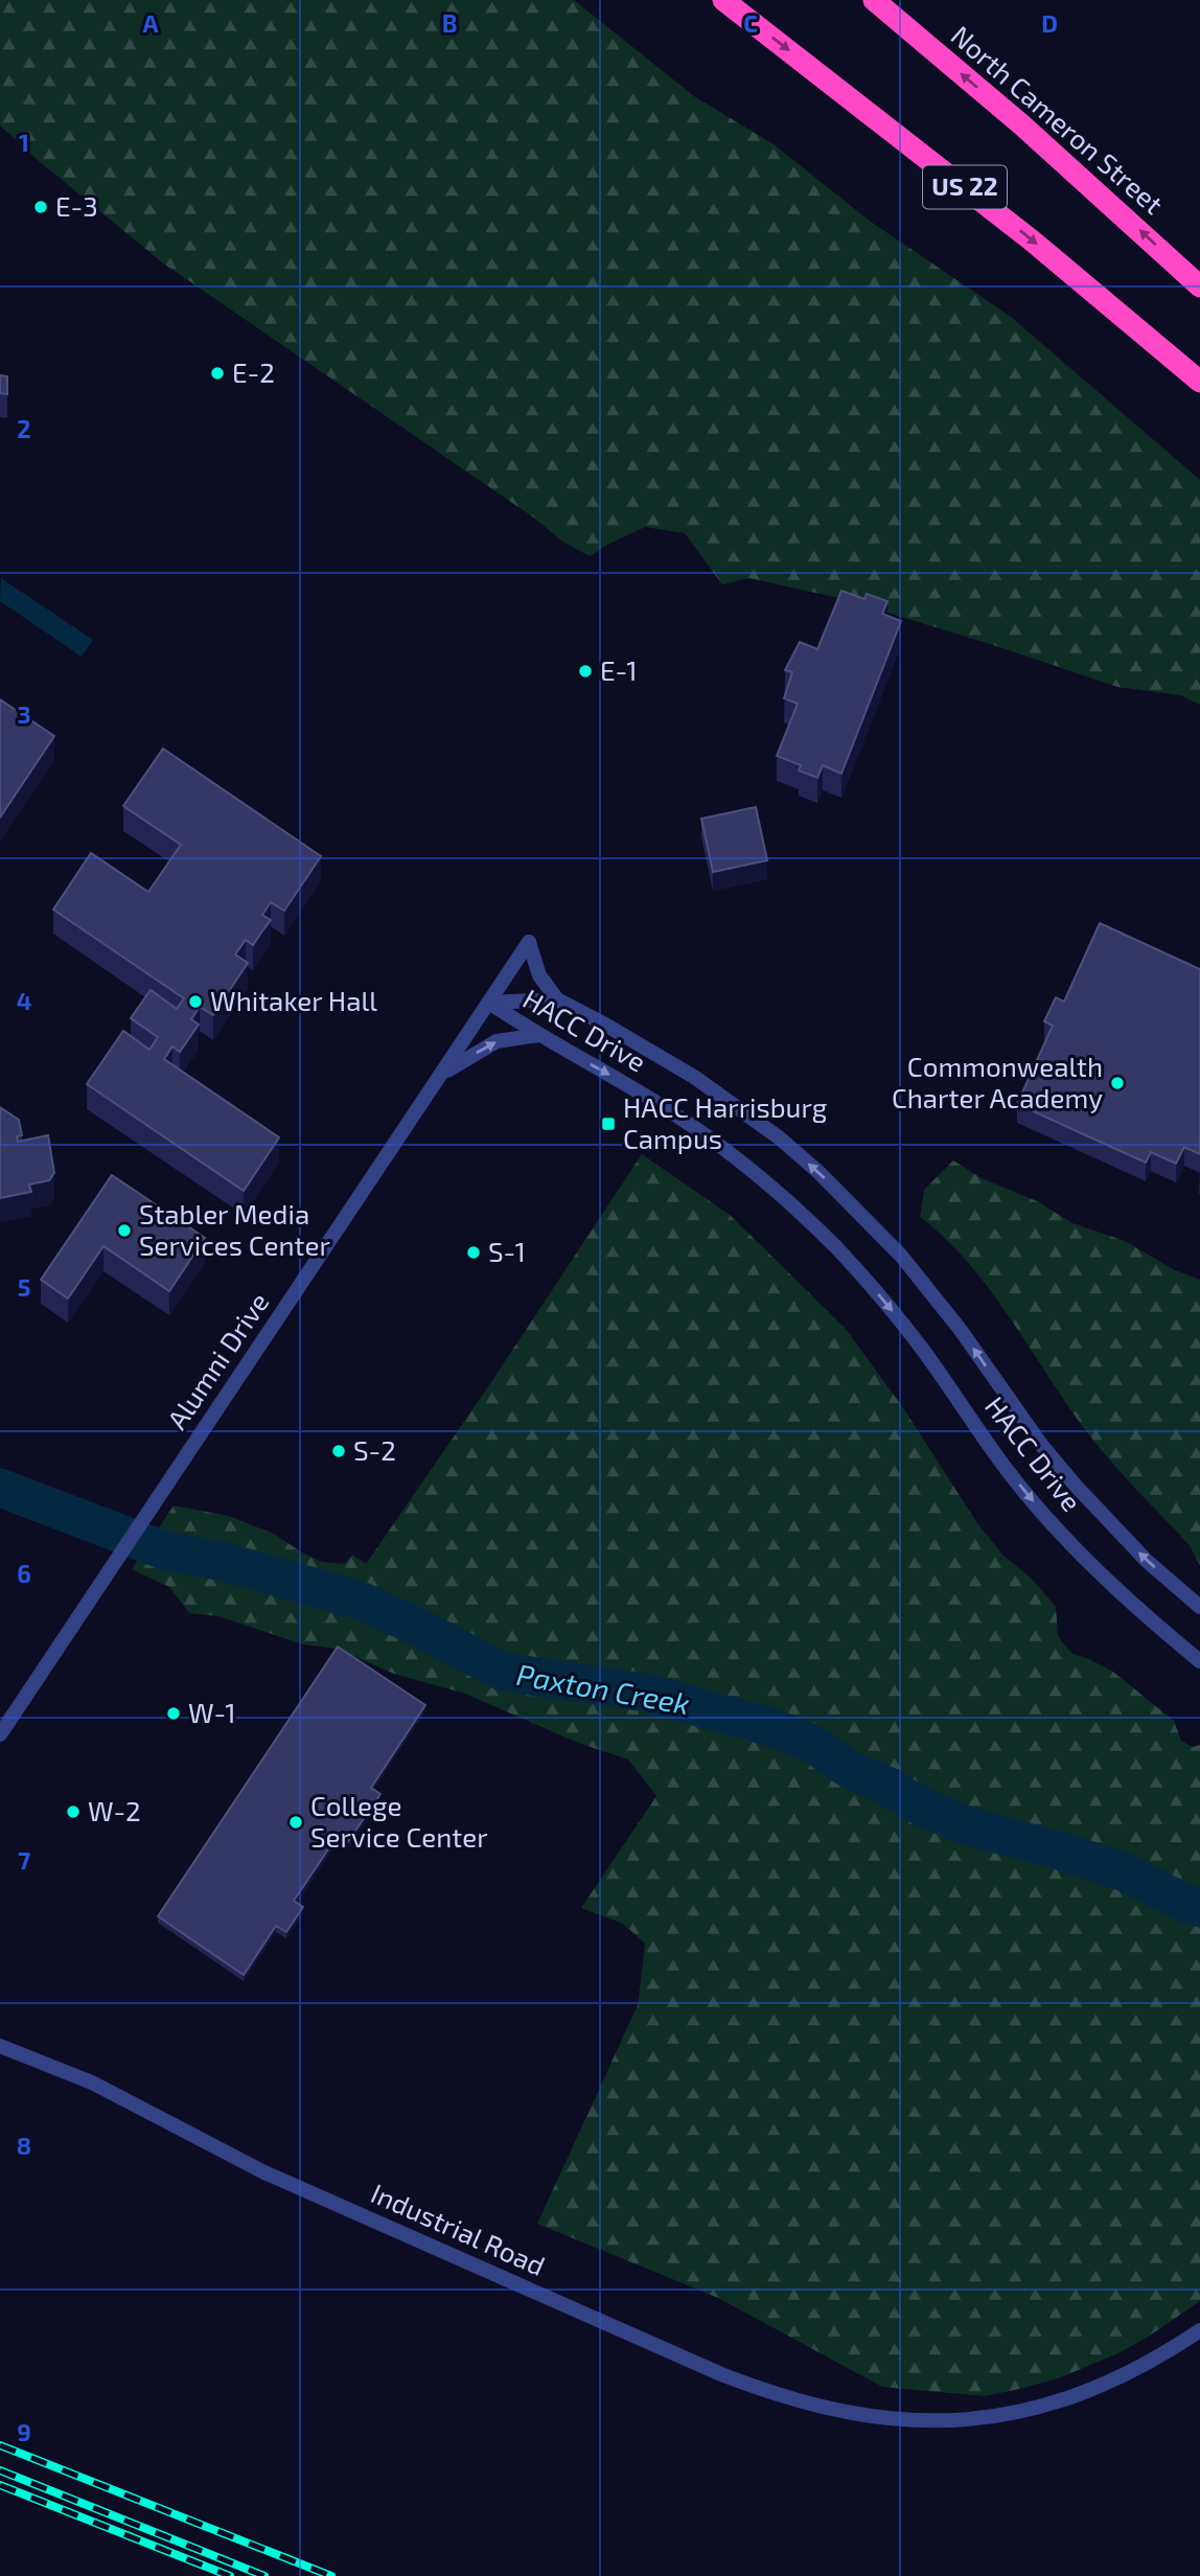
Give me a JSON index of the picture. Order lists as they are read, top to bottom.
{
  "streets": {
    "highway": ["North Cameron Street", "US 22"],
    "street": ["HACC Drive", "Alumni Drive", "Industrial Road"]
  },
  "crossings": [
    ["HACC Drive", "Alumni Drive"]
  ],
  "water": ["Paxton Creek"],
  "places": {
    "other": [
      "E-3",
      "E-2",
      "E-1",
      "Whitaker Hall",
      "Commonwealth Charter Academy",
      "Stabler Media Services Center",
      "S-1",
      "S-2",
      "W-1",
      "W-2",
      "College Service Center"
    ],
    "transit": ["HACC Harrisburg Campus"]
  },
  "grid": {
    "columns": [
      "A",
      "B",
      "C",
      "D"
    ],
    "rows": [
      "1",
      "2",
      "3",
      "4",
      "5",
      "6",
      "7",
      "8",
      "9"
    ]
  }
}
